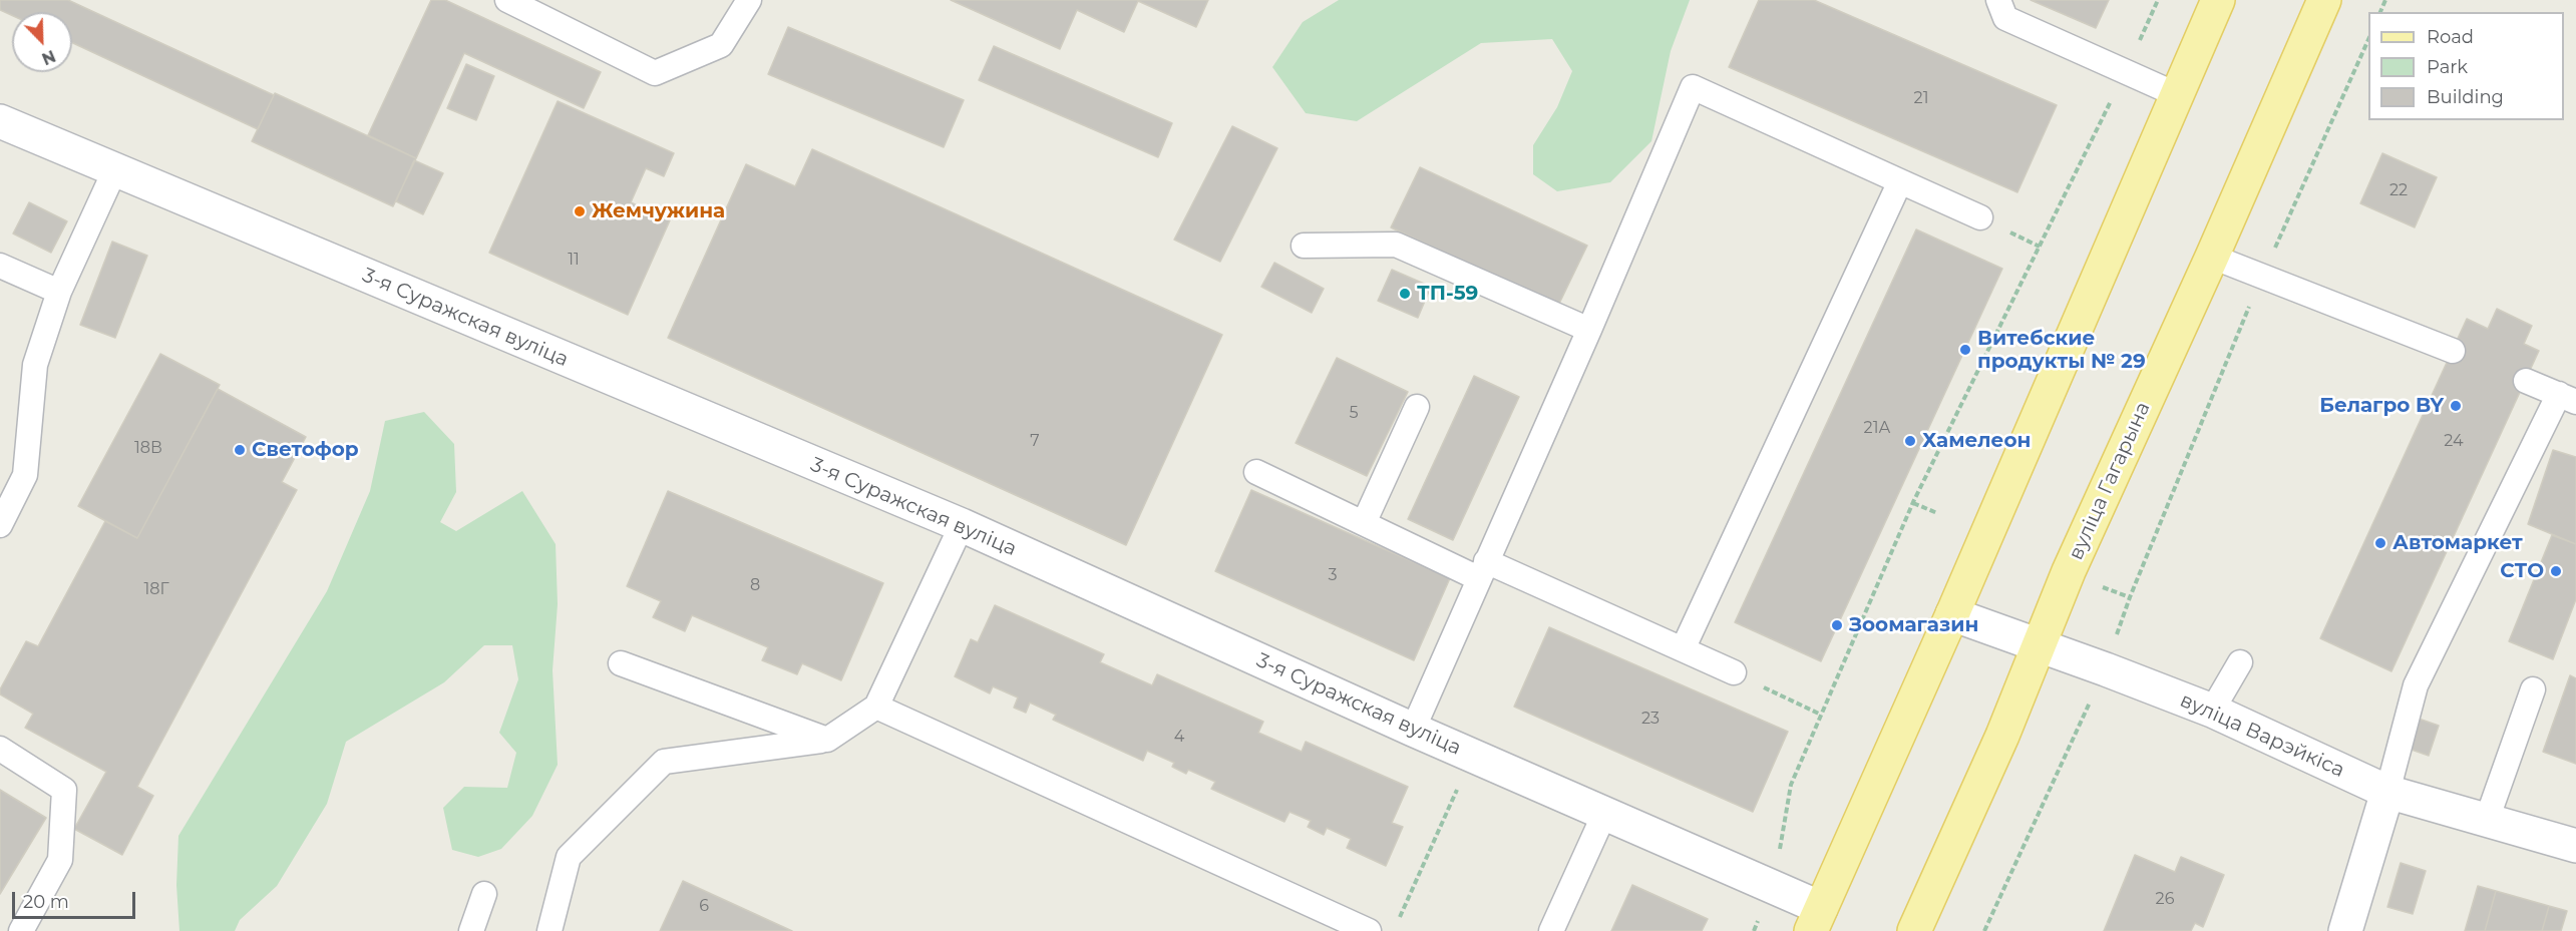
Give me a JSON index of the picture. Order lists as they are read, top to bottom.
{
  "streets": {
    "main road": ["вуліца Гагарына"],
    "street": ["3-я Суражская вуліца", "вуліца Варэйкіса"]
  },
  "crossings": [
    ["вуліца Гагарына", "вуліца Варэйкіса"]
  ],
  "places": [
    "Жемчужина",
    "ТП-59",
    "Витебские продукты № 29",
    "Белагро BY",
    "Хамелеон",
    "Светофор",
    "Автомаркет",
    "СТО",
    "Зоомагазин"
  ],
  "house_numbers": [
    "21",
    "22",
    "11",
    "5",
    "21А",
    "7",
    "24",
    "18В",
    "3",
    "8",
    "18Г",
    "23",
    "4",
    "26",
    "6"
  ],
  "legend": ["Road", "Park", "Building"],
  "scale_bar": "20 m",
  "north": "bottom right"
}
